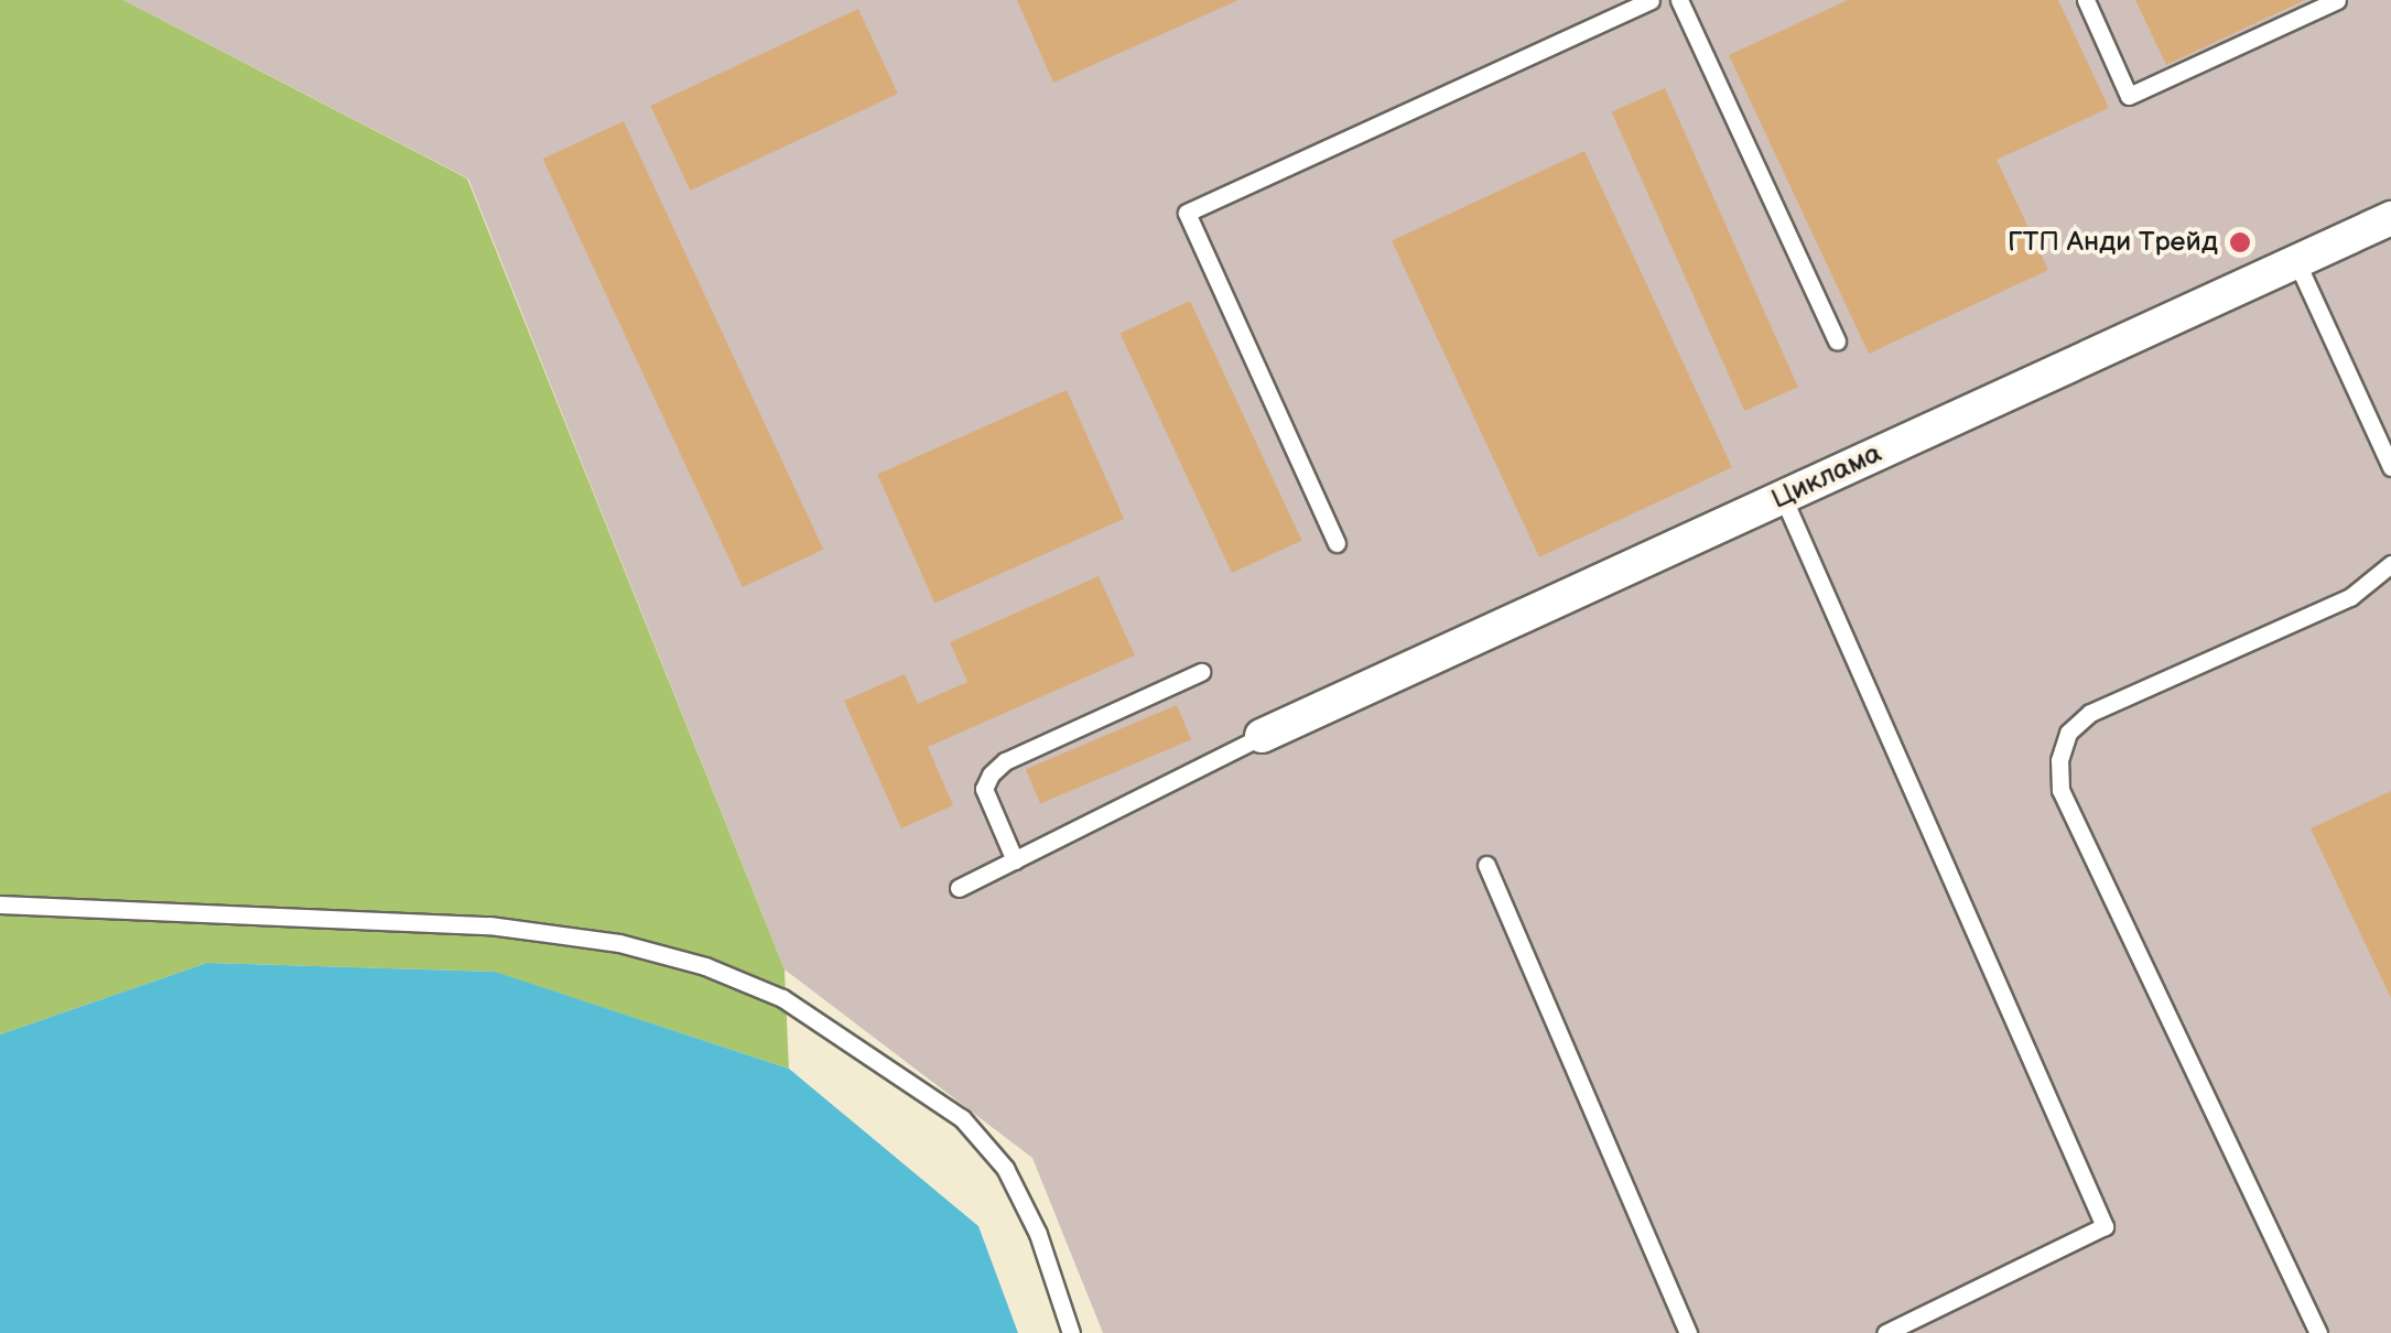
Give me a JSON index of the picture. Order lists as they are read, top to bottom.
{
  "streets": {
    "street": ["Циклама"]
  },
  "places": ["ГТП Анди Трейд"]
}
